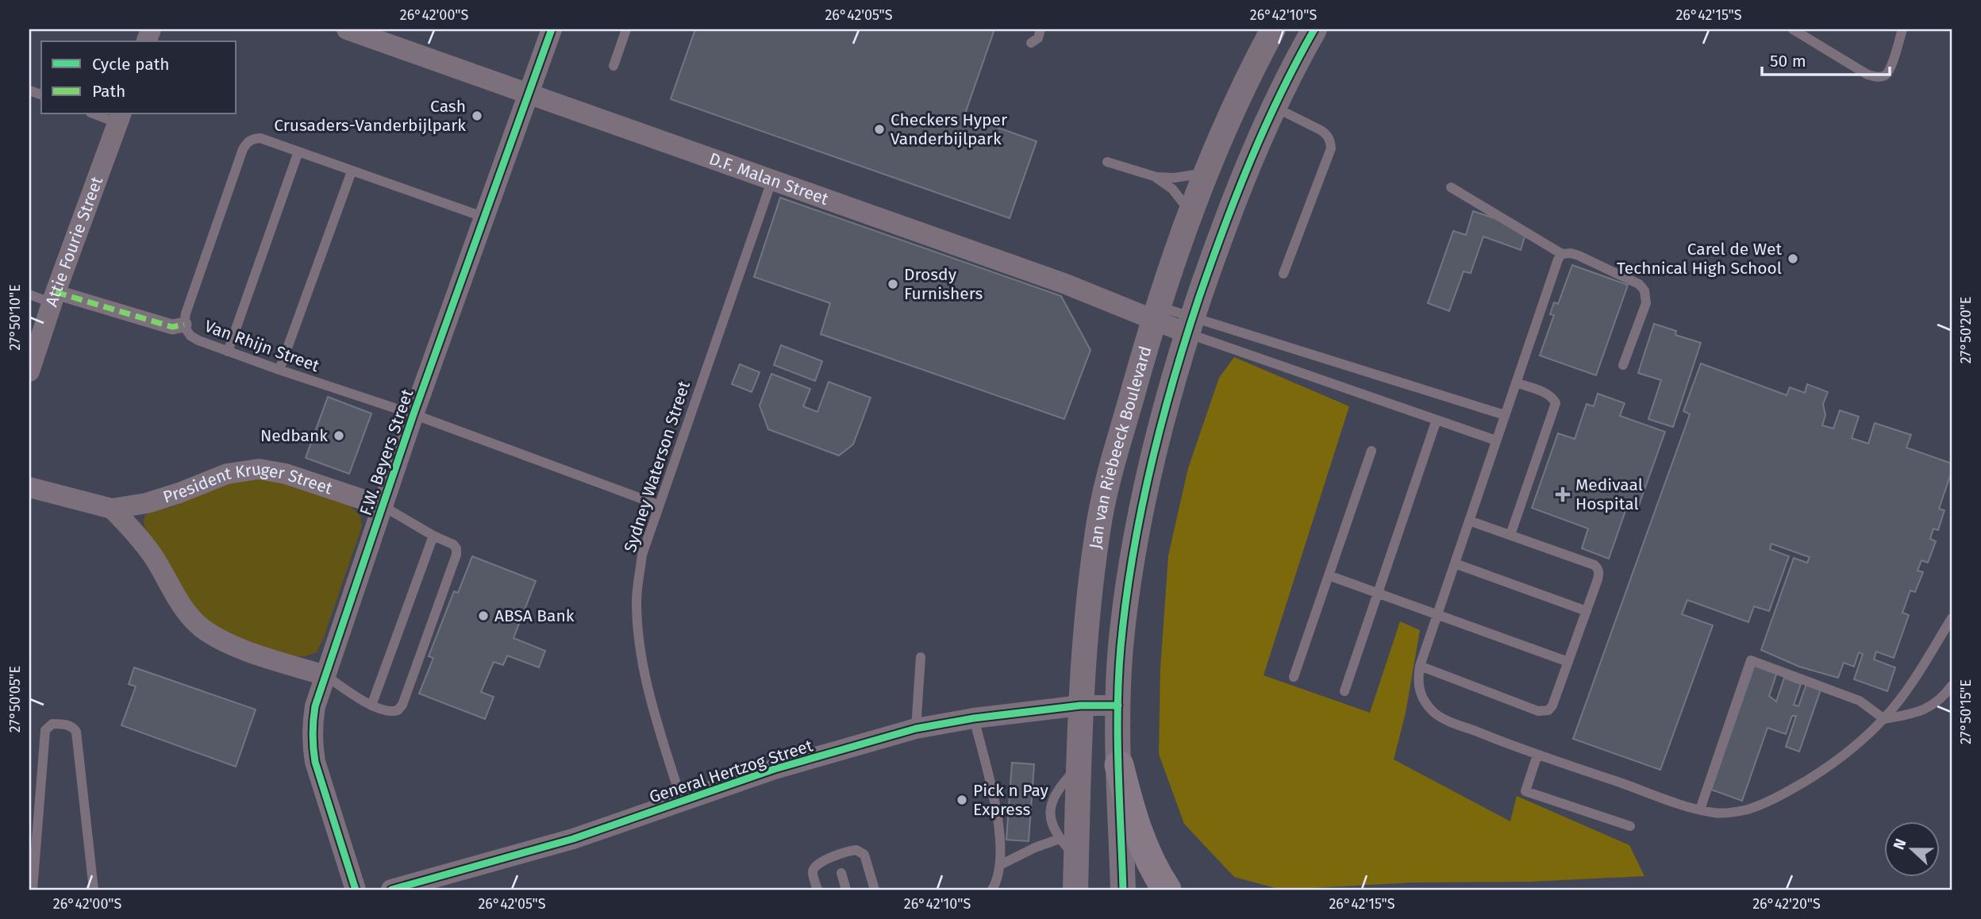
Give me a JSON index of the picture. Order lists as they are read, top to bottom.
{
  "streets": {
    "street": [
      "D.F. Malan Street",
      "Attie Fourie Street",
      "Jan van Riebeeck Boulevard",
      "F.W. Beyers Street",
      "President Kruger Street",
      "General Hertzog Street"
    ],
    "lane": ["Van Rhijn Street", "Sydney Waterson Street"]
  },
  "crossings": [
    ["D.F. Malan Street", "Jan van Riebeeck Boulevard"],
    ["D.F. Malan Street", "F.W. Beyers Street"],
    ["D.F. Malan Street", "Sydney Waterson Street"],
    ["Van Rhijn Street", "F.W. Beyers Street"],
    ["Van Rhijn Street", "Sydney Waterson Street"],
    ["Jan van Riebeeck Boulevard", "General Hertzog Street"],
    ["F.W. Beyers Street", "President Kruger Street"],
    ["Sydney Waterson Street", "General Hertzog Street"]
  ],
  "places": {
    "other": [
      "Cash Crusaders-Vanderbijlpark",
      "Checkers Hyper Vanderbijlpark",
      "Carel de Wet Technical High School",
      "Drosdy Furnishers",
      "Nedbank",
      "ABSA Bank",
      "Pick n Pay Express"
    ],
    "health": ["Medivaal Hospital"]
  },
  "legend": ["Cycle path", "Path"],
  "scale_bar": "50 m",
  "north": "left",
  "coordinates": [
    "26°42'00\"S",
    "26°42'05\"S",
    "26°42'10\"S",
    "26°42'15\"S",
    "27°50'10\"E",
    "27°50'20\"E",
    "27°50'05\"E",
    "27°50'15\"E",
    "26°42'20\"S"
  ]
}
